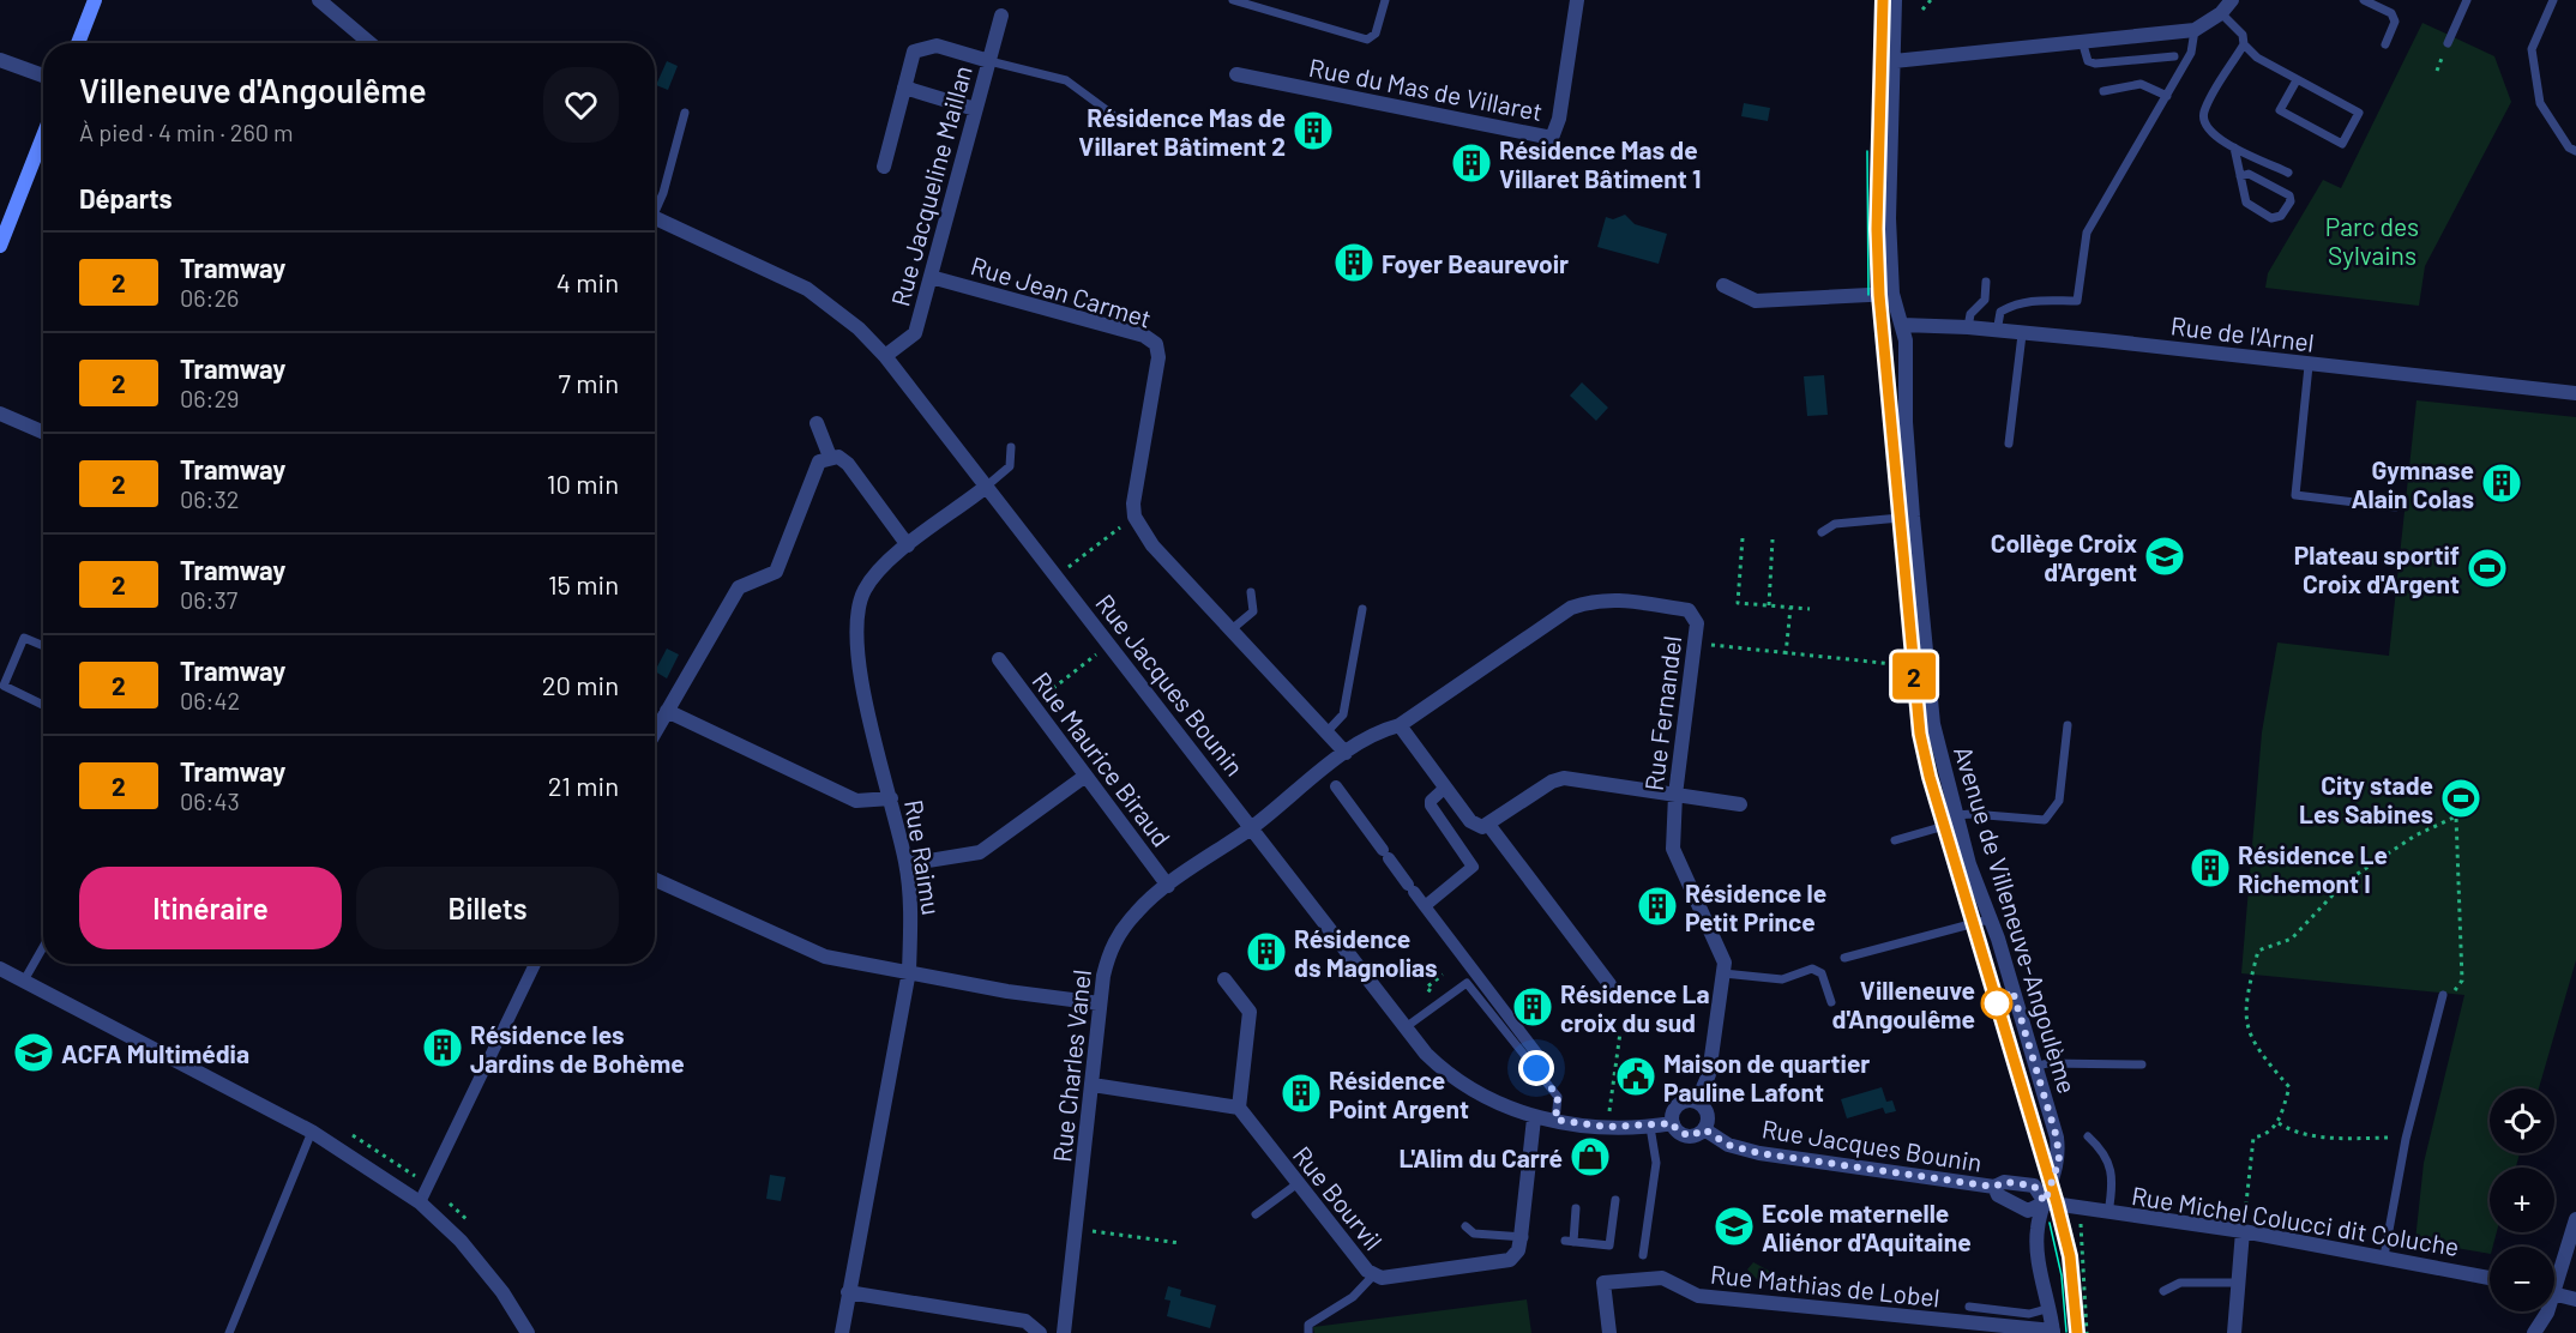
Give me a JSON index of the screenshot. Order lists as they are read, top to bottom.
{
  "streets": {
    "street": [
      "Rue du Mas de Villaret",
      "Rue Jacqueline Maillan",
      "Rue Jean Carmet",
      "Rue de l'Arnel",
      "Rue Jacques Bounin",
      "Rue Fernandel",
      "Rue Maurice Biraud",
      "Rue Raimu",
      "Avenue de Villeneuve-Angoulème",
      "Rue Charles Vanel",
      "Rue Bourvil",
      "Rue Michel Colucci dit Coluche",
      "Rue Mathias de Lobel"
    ]
  },
  "crossings": [
    ["Rue Jacqueline Maillan", "Rue Jean Carmet"],
    ["Rue Jacqueline Maillan", "Rue Jacques Bounin"],
    ["Rue de l'Arnel", "Avenue de Villeneuve-Angoulème"],
    ["Rue Jacques Bounin", "Rue Fernandel"],
    ["Rue Jacques Bounin", "Rue Raimu"],
    ["Rue Jacques Bounin", "Avenue de Villeneuve-Angoulème"],
    ["Rue Jacques Bounin", "Rue Charles Vanel"],
    ["Rue Jacques Bounin", "Rue Bourvil"],
    ["Rue Jacques Bounin", "Rue Michel Colucci dit Coluche"],
    ["Rue Fernandel", "Rue Charles Vanel"],
    ["Rue Maurice Biraud", "Rue Charles Vanel"],
    ["Avenue de Villeneuve-Angoulème", "Rue Mathias de Lobel"]
  ],
  "parks": ["Parc des Sylvains"],
  "places": {
    "building": [
      "Résidence Mas de Villaret Bâtiment 2",
      "Résidence Mas de Villaret Bâtiment 1",
      "Foyer Beaurevoir",
      "Gymnase Alain Colas",
      "Résidence Le Richemont I",
      "Résidence le Petit Prince",
      "Résidence ds Magnolias",
      "Résidence La croix du sud",
      "Résidence les Jardins de Bohème",
      "Résidence Point Argent"
    ],
    "school or university": ["Collège Croix d'Argent", "ACFA Multimédia", "Ecole maternelle Aliénor d'Aquitaine"],
    "sports": ["Plateau sportif Croix d'Argent", "City stade Les Sabines"],
    "other": ["Villeneuve d'Angoulême"],
    "public building": ["Maison de quartier Pauline Lafont"],
    "shop": ["L'Alim du Carré"]
  },
  "lines": ["tram line 2"],
  "page": {
    "on_map": "2",
    "heading": [
      ["Villeneuve d'Angoulême", "À pied · 4 min · 260 m"],
      "Départs"
    ],
    "list": [
      {
        "mark": "2",
        "name": "Tramway",
        "note": "06:26",
        "value": "4 min"
      },
      {
        "mark": "2",
        "name": "Tramway",
        "note": "06:29",
        "value": "7 min"
      },
      {
        "mark": "2",
        "name": "Tramway",
        "note": "06:32",
        "value": "10 min"
      },
      {
        "mark": "2",
        "name": "Tramway",
        "note": "06:37",
        "value": "15 min"
      },
      {
        "mark": "2",
        "name": "Tramway",
        "note": "06:42",
        "value": "20 min"
      },
      {
        "mark": "2",
        "name": "Tramway",
        "note": "06:43",
        "value": "21 min"
      }
    ],
    "buttons": ["Itinéraire", "Billets"],
    "map_buttons": ["+", "−"]
  }
}
